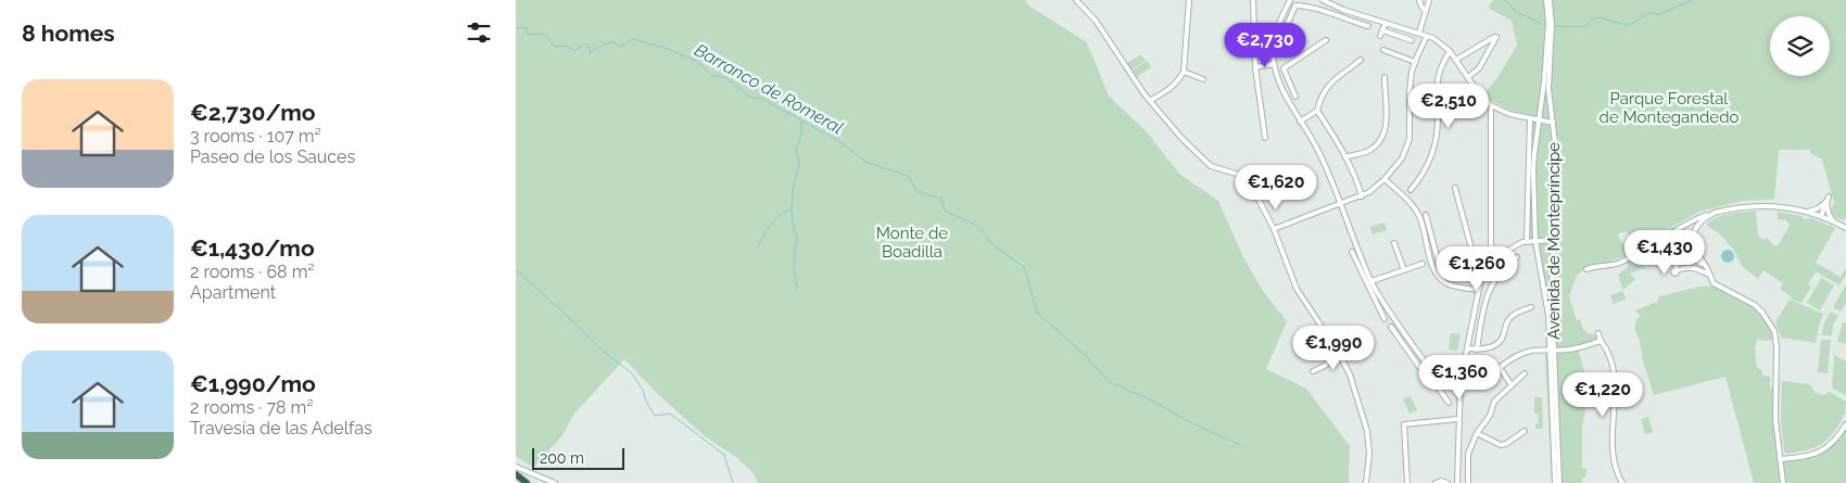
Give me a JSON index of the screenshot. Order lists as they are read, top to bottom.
{
  "streets": {
    "street": ["Avenida de Montepríncipe"]
  },
  "water": ["Barranco de Romeral"],
  "parks": ["Parque Forestal de Montegandedo", "Monte de Boadilla"],
  "scale_bar": "200 m",
  "page": {
    "heading": "8 homes",
    "price": [
      "€2,730",
      "€2,510",
      "€1,620",
      "€1,430",
      "€1,260",
      "€1,990",
      "€1,360",
      "€1,220"
    ],
    "list": [
      {
        "name": "€2,730/mo",
        "note": "3 rooms · 107 m² · Paseo de los Sauces"
      },
      {
        "name": "€1,430/mo",
        "note": "2 rooms · 68 m² · Apartment"
      },
      {
        "name": "€1,990/mo",
        "note": "2 rooms · 78 m² · Travesía de las Adelfas"
      }
    ],
    "scale": "200 m"
  }
}
